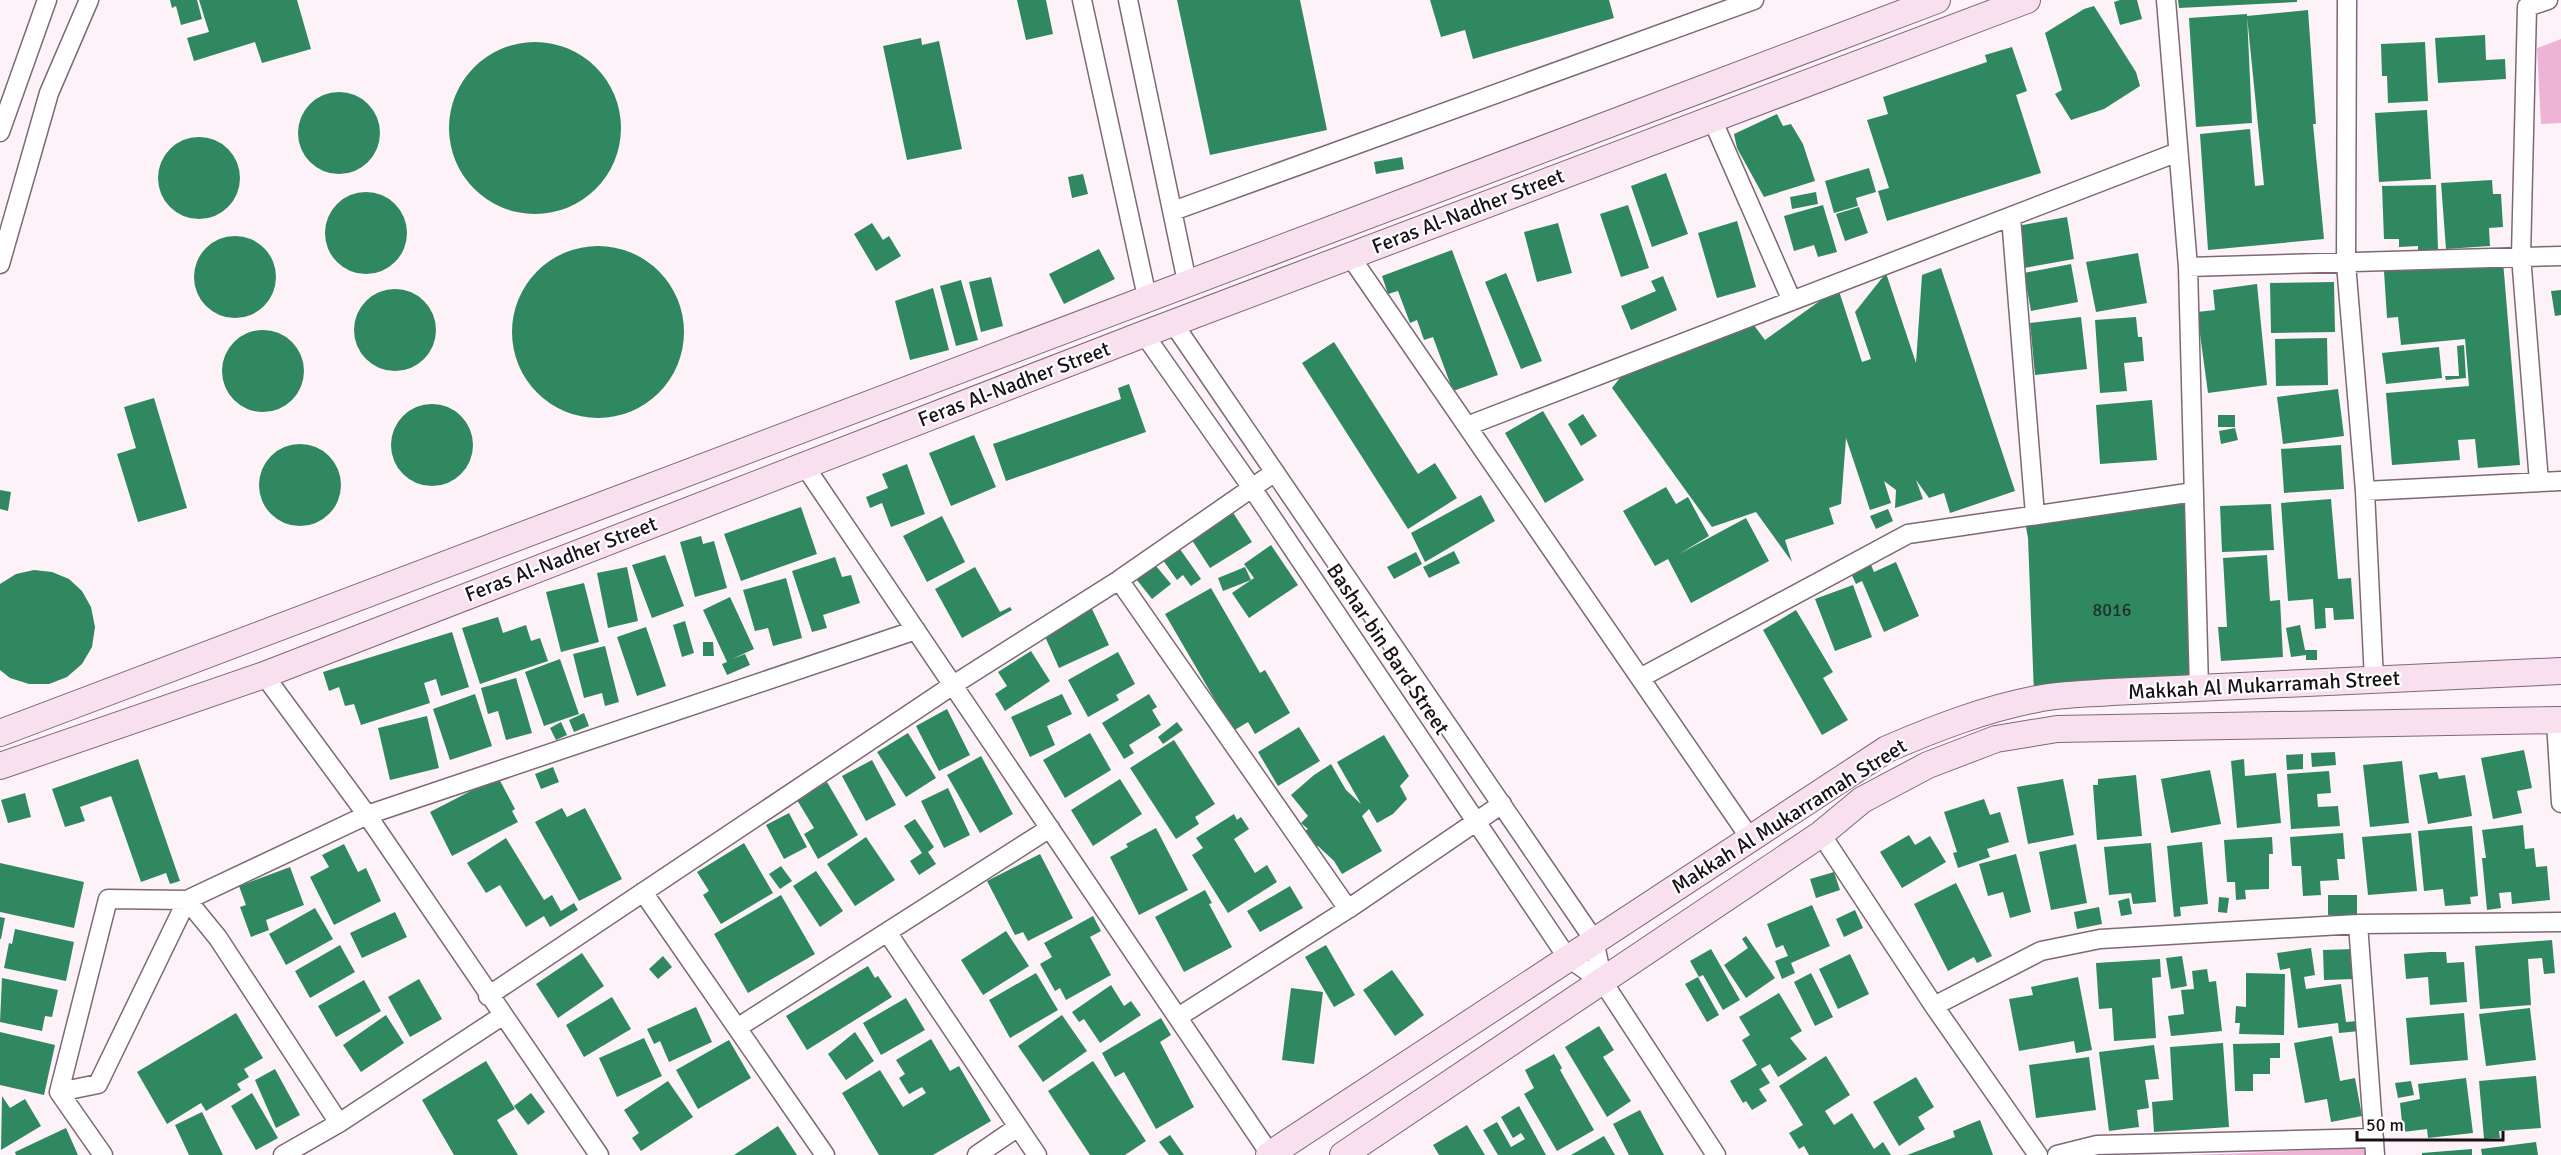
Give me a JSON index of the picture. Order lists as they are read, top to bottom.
{
  "streets": {
    "street": ["Feras Al-Nadher Street", "Bashar bin Bard Street", "Makkah Al Mukarramah Street"]
  },
  "crossings": [
    ["Feras Al-Nadher Street", "Bashar bin Bard Street"],
    ["Bashar bin Bard Street", "Makkah Al Mukarramah Street"]
  ],
  "house_numbers": ["8016"],
  "scale_bar": "50 m"
}
